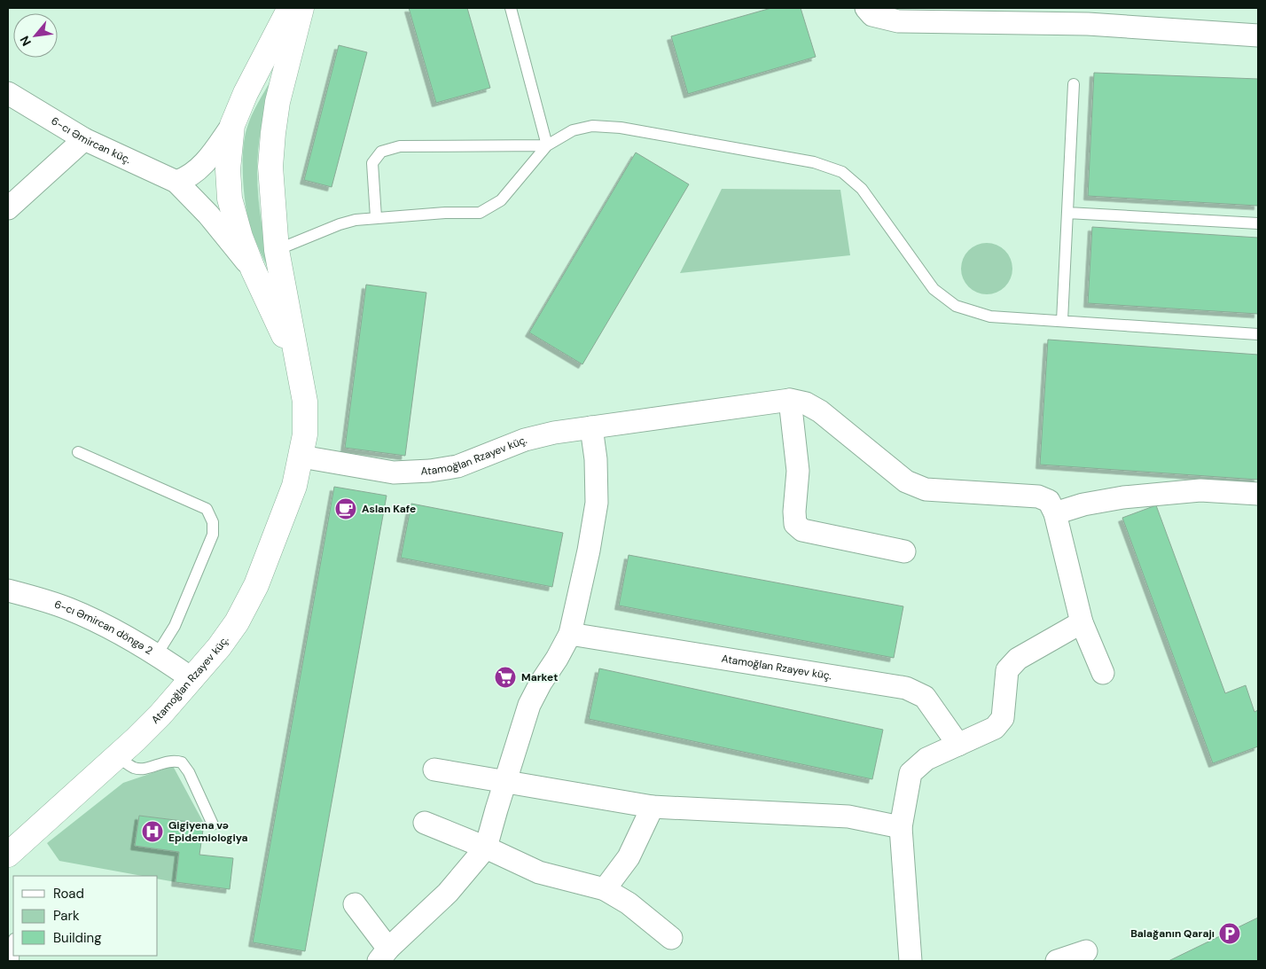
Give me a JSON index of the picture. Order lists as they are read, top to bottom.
{
  "streets": {
    "street": ["6-cı Əmircan küç.", "Atamoğlan Rzayev küç.", "6-cı Əmircan döngə 2"]
  },
  "crossings": [
    ["Atamoğlan Rzayev küç.", "6-cı Əmircan döngə 2"]
  ],
  "places": {
    "cafe": ["Aslan Kafe"],
    "supermarket": ["Market"],
    "hospital": ["Gigiyena və Epidemiologiya"],
    "parking": ["Balağanın Qarajı"]
  },
  "legend": ["Road", "Park", "Building"],
  "north": "bottom left"
}
